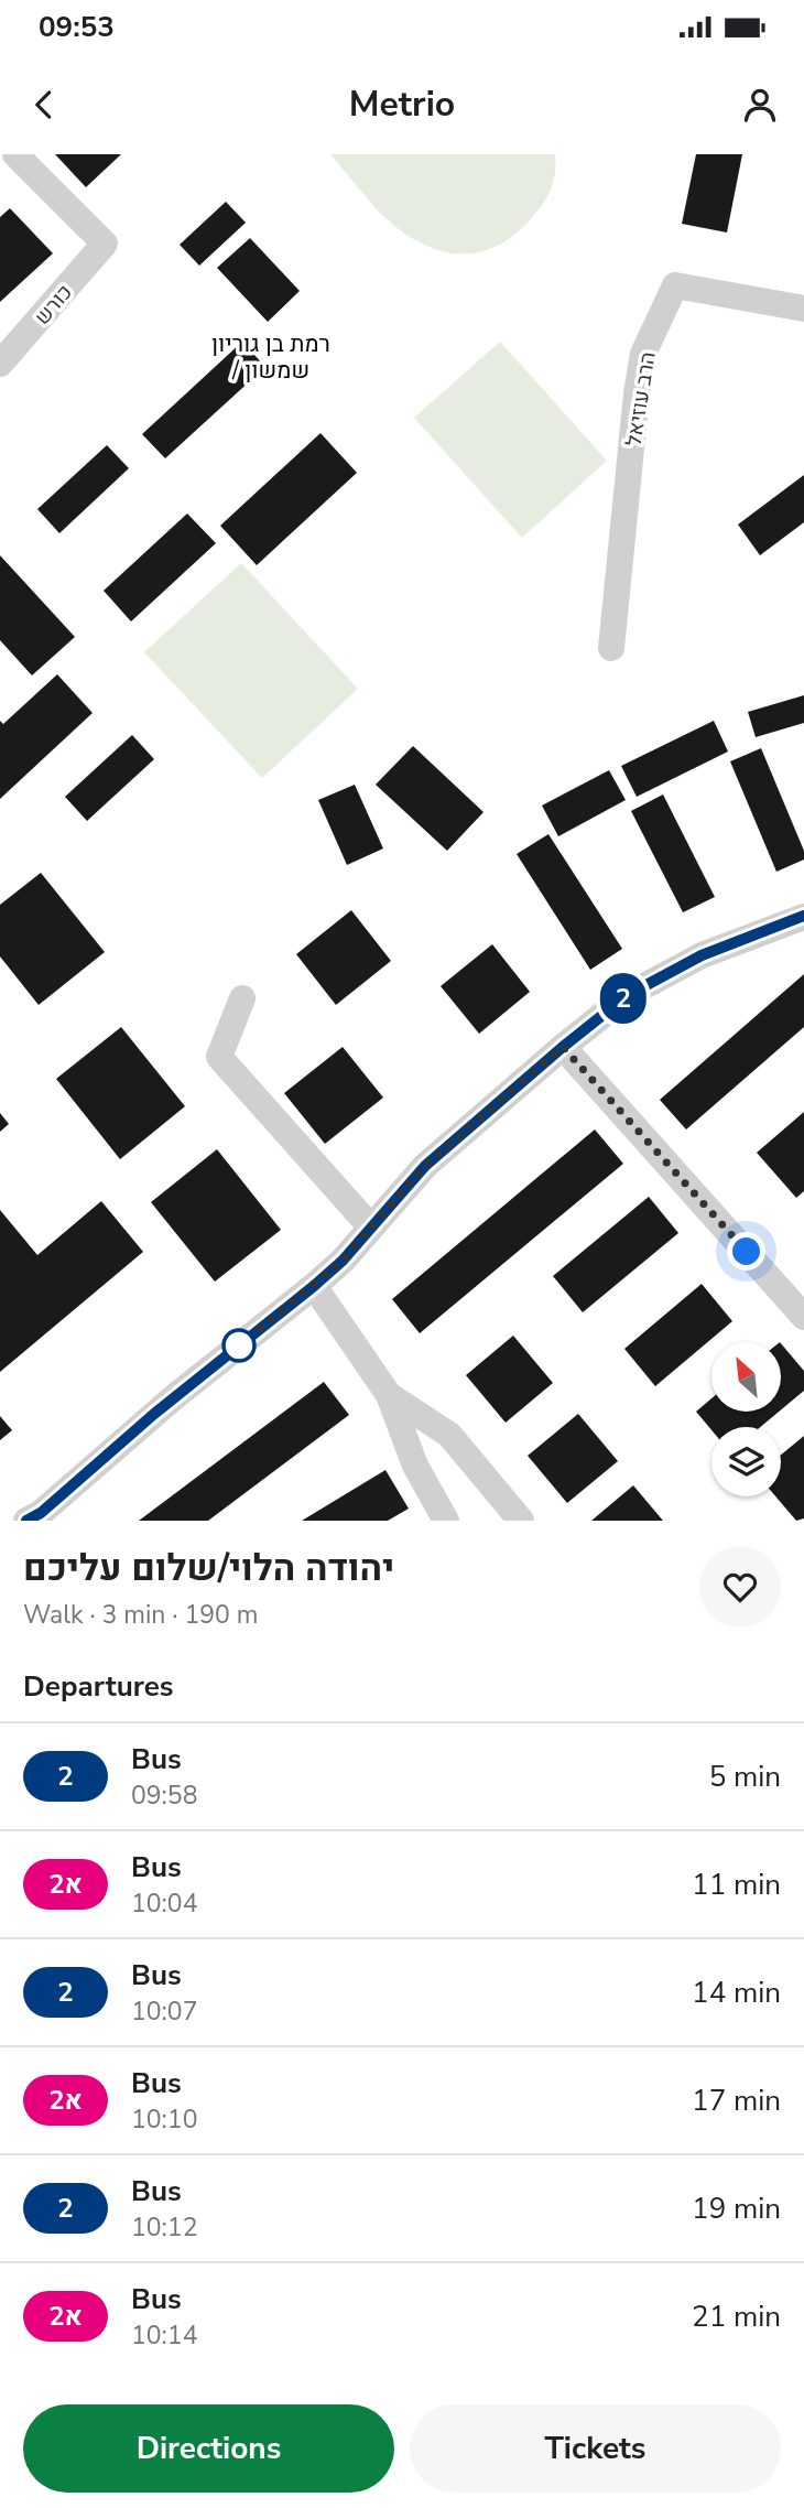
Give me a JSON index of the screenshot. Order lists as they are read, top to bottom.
{
  "streets": {
    "street": ["כורש", "הרב עוזיאל"]
  },
  "districts": ["רמת בן גוריון / שמשון"],
  "lines": ["bus line 2"],
  "north": "top left",
  "page": {
    "status": "09:53",
    "header": "Metrio",
    "on_map": "2",
    "heading": [
      ["יהודה הלוי/שלום עליכם", "Walk · 3 min · 190 m"],
      "Departures"
    ],
    "list": [
      {
        "mark": "2",
        "name": "Bus",
        "note": "09:58",
        "value": "5 min"
      },
      {
        "mark": "2א",
        "name": "Bus",
        "note": "10:04",
        "value": "11 min"
      },
      {
        "mark": "2",
        "name": "Bus",
        "note": "10:07",
        "value": "14 min"
      },
      {
        "mark": "2א",
        "name": "Bus",
        "note": "10:10",
        "value": "17 min"
      },
      {
        "mark": "2",
        "name": "Bus",
        "note": "10:12",
        "value": "19 min"
      },
      {
        "mark": "2א",
        "name": "Bus",
        "note": "10:14",
        "value": "21 min"
      }
    ],
    "buttons": ["Directions", "Tickets"]
  }
}
